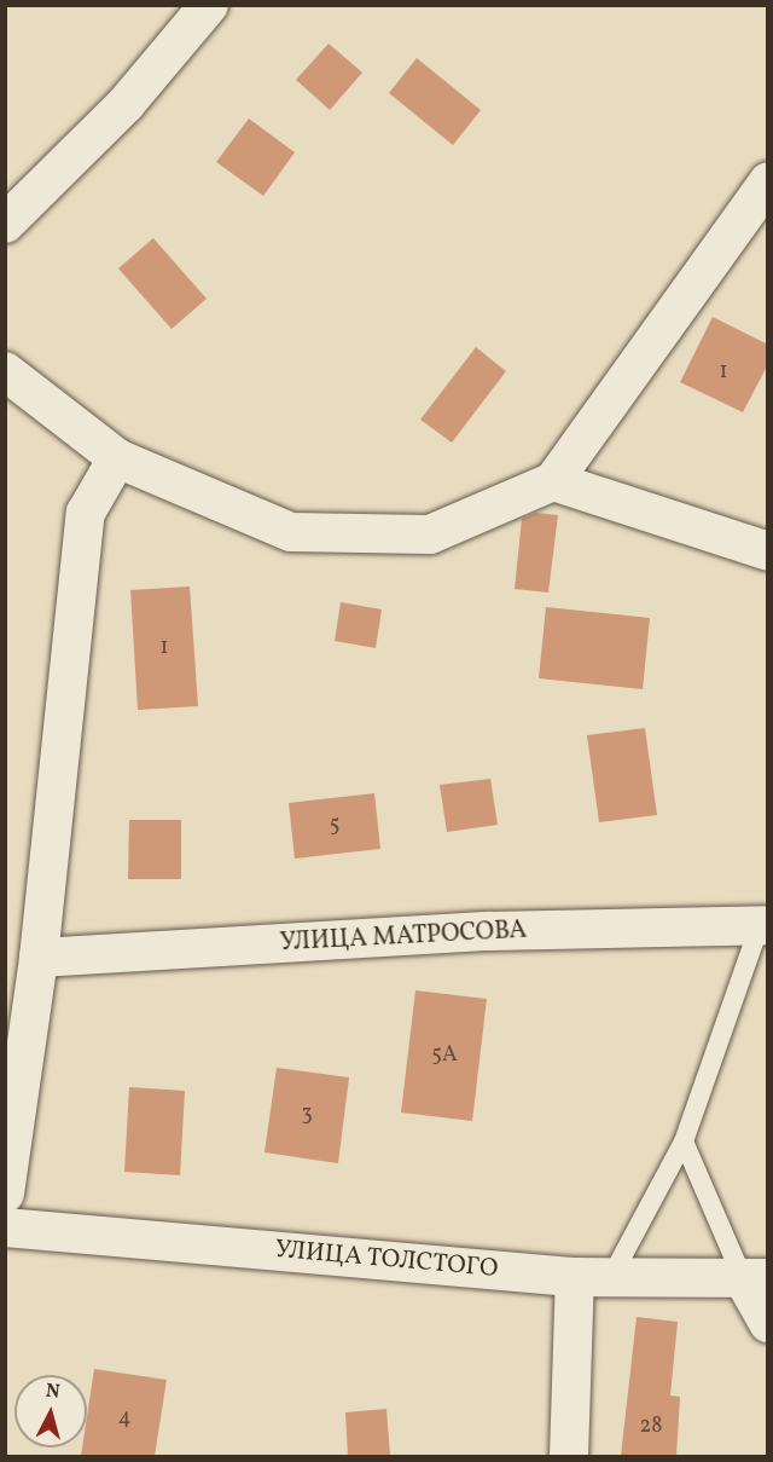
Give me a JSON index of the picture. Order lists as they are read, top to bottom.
{
  "streets": {
    "street": ["УЛИЦА МАТРОСОВА", "УЛИЦА ТОЛСТОГО"]
  },
  "house_numbers": [
    "1",
    "1",
    "5",
    "5А",
    "3",
    "4",
    "28"
  ],
  "north": "top"
}
